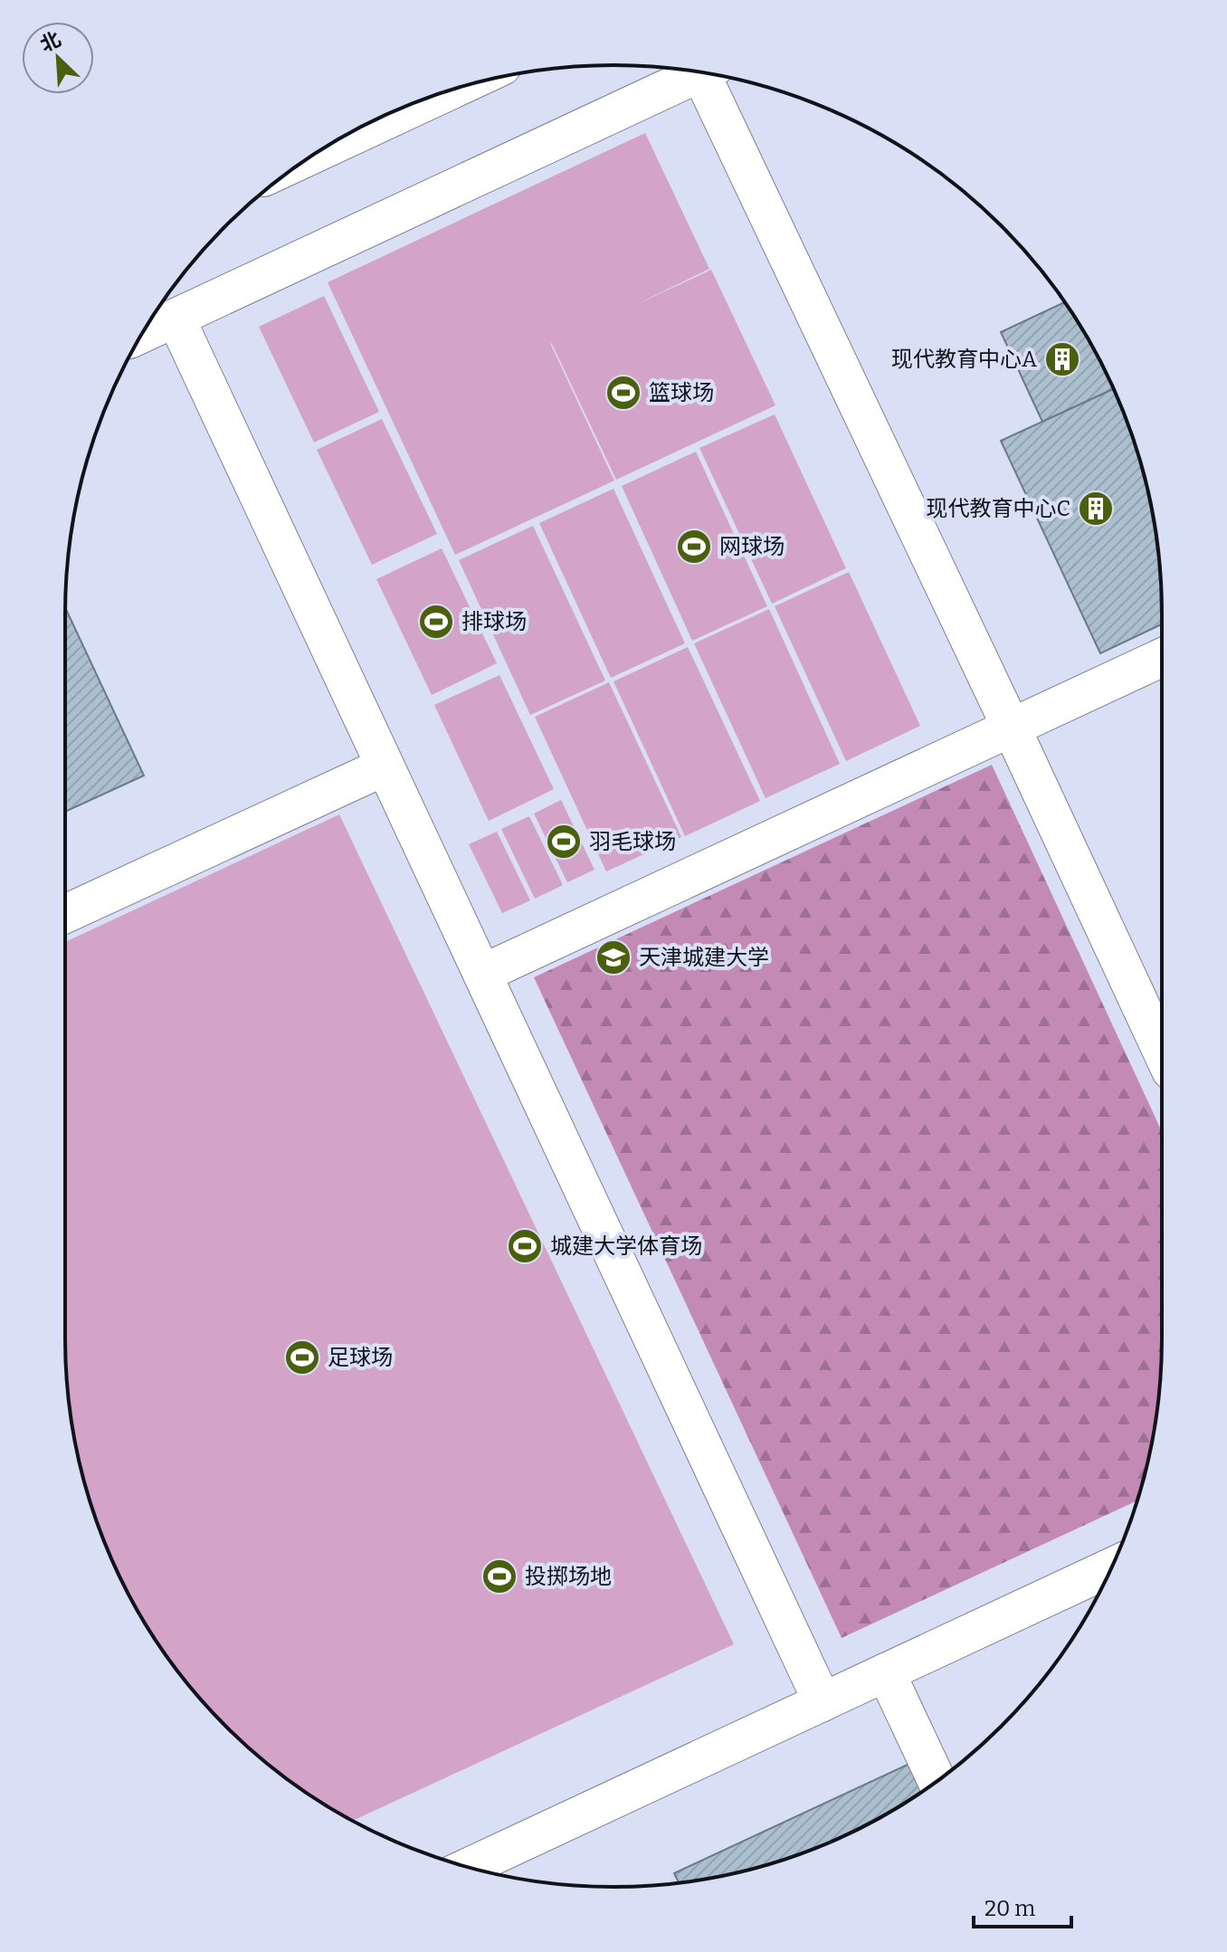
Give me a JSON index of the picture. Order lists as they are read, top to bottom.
{
  "places": {
    "building": ["现代教育中心A", "现代教育中心C"],
    "sports": [
      "篮球场",
      "网球场",
      "排球场",
      "羽毛球场",
      "城建大学体育场",
      "足球场",
      "投掷场地"
    ],
    "school or university": ["天津城建大学"]
  },
  "scale_bar": "20 m",
  "north": "top left"
}
